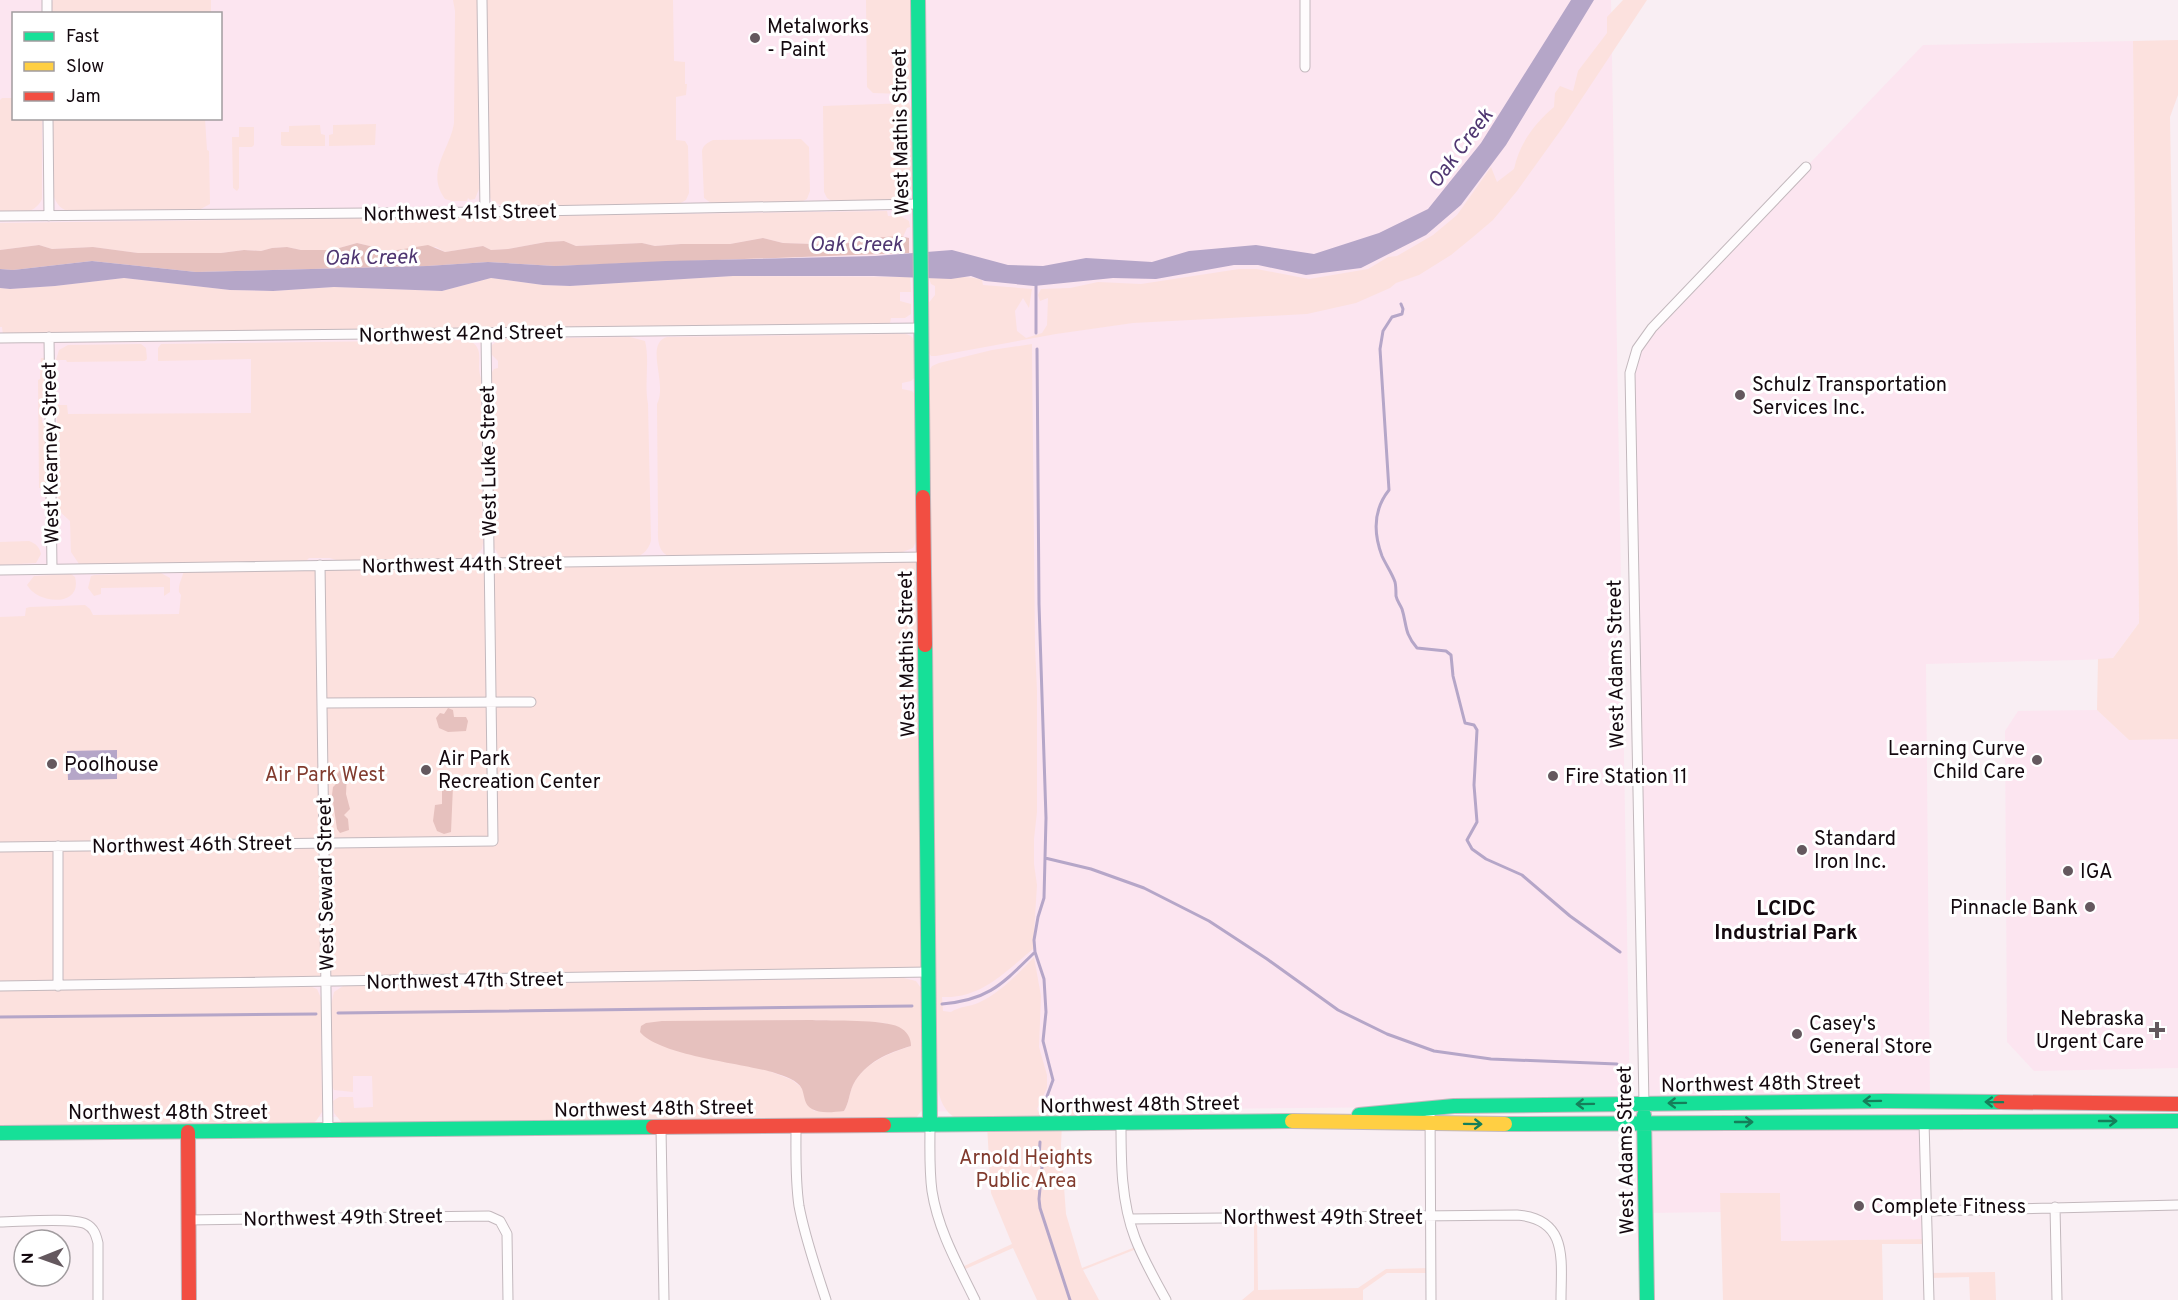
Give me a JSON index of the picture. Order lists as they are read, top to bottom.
{
  "streets": {
    "main road": ["West Mathis Street", "West Adams Street", "Northwest 48th Street"],
    "street": [
      "Northwest 41st Street",
      "Northwest 42nd Street",
      "West Kearney Street",
      "West Luke Street",
      "Northwest 44th Street",
      "Northwest 46th Street",
      "West Seward Street",
      "Northwest 47th Street",
      "Northwest 49th Street"
    ]
  },
  "crossings": [
    ["West Mathis Street", "Northwest 41st Street"],
    ["West Mathis Street", "Northwest 42nd Street"],
    ["West Mathis Street", "Northwest 44th Street"],
    ["West Mathis Street", "Northwest 47th Street"],
    ["West Mathis Street", "Northwest 48th Street"],
    ["Northwest 42nd Street", "West Kearney Street"],
    ["Northwest 42nd Street", "West Luke Street"],
    ["West Kearney Street", "Northwest 44th Street"],
    ["West Luke Street", "Northwest 44th Street"],
    ["West Luke Street", "Northwest 46th Street"],
    ["Northwest 44th Street", "West Seward Street"],
    ["West Adams Street", "Northwest 48th Street"],
    ["Northwest 46th Street", "West Seward Street"],
    ["West Seward Street", "Northwest 47th Street"],
    ["West Seward Street", "Northwest 48th Street"]
  ],
  "districts": ["LCIDC Industrial Park"],
  "water": ["Oak Creek"],
  "parks": ["Air Park West", "Arnold Heights Public Area"],
  "places": {
    "other": [
      "Metalworks - Paint",
      "Schulz Transportation Services Inc.",
      "Learning Curve Child Care",
      "Poolhouse",
      "Air Park Recreation Center",
      "Fire Station 11",
      "Standard Iron Inc.",
      "IGA",
      "Pinnacle Bank",
      "Casey's General Store",
      "Complete Fitness"
    ],
    "health": ["Nebraska Urgent Care"]
  },
  "legend": ["Fast", "Slow", "Jam"],
  "north": "left"
}
